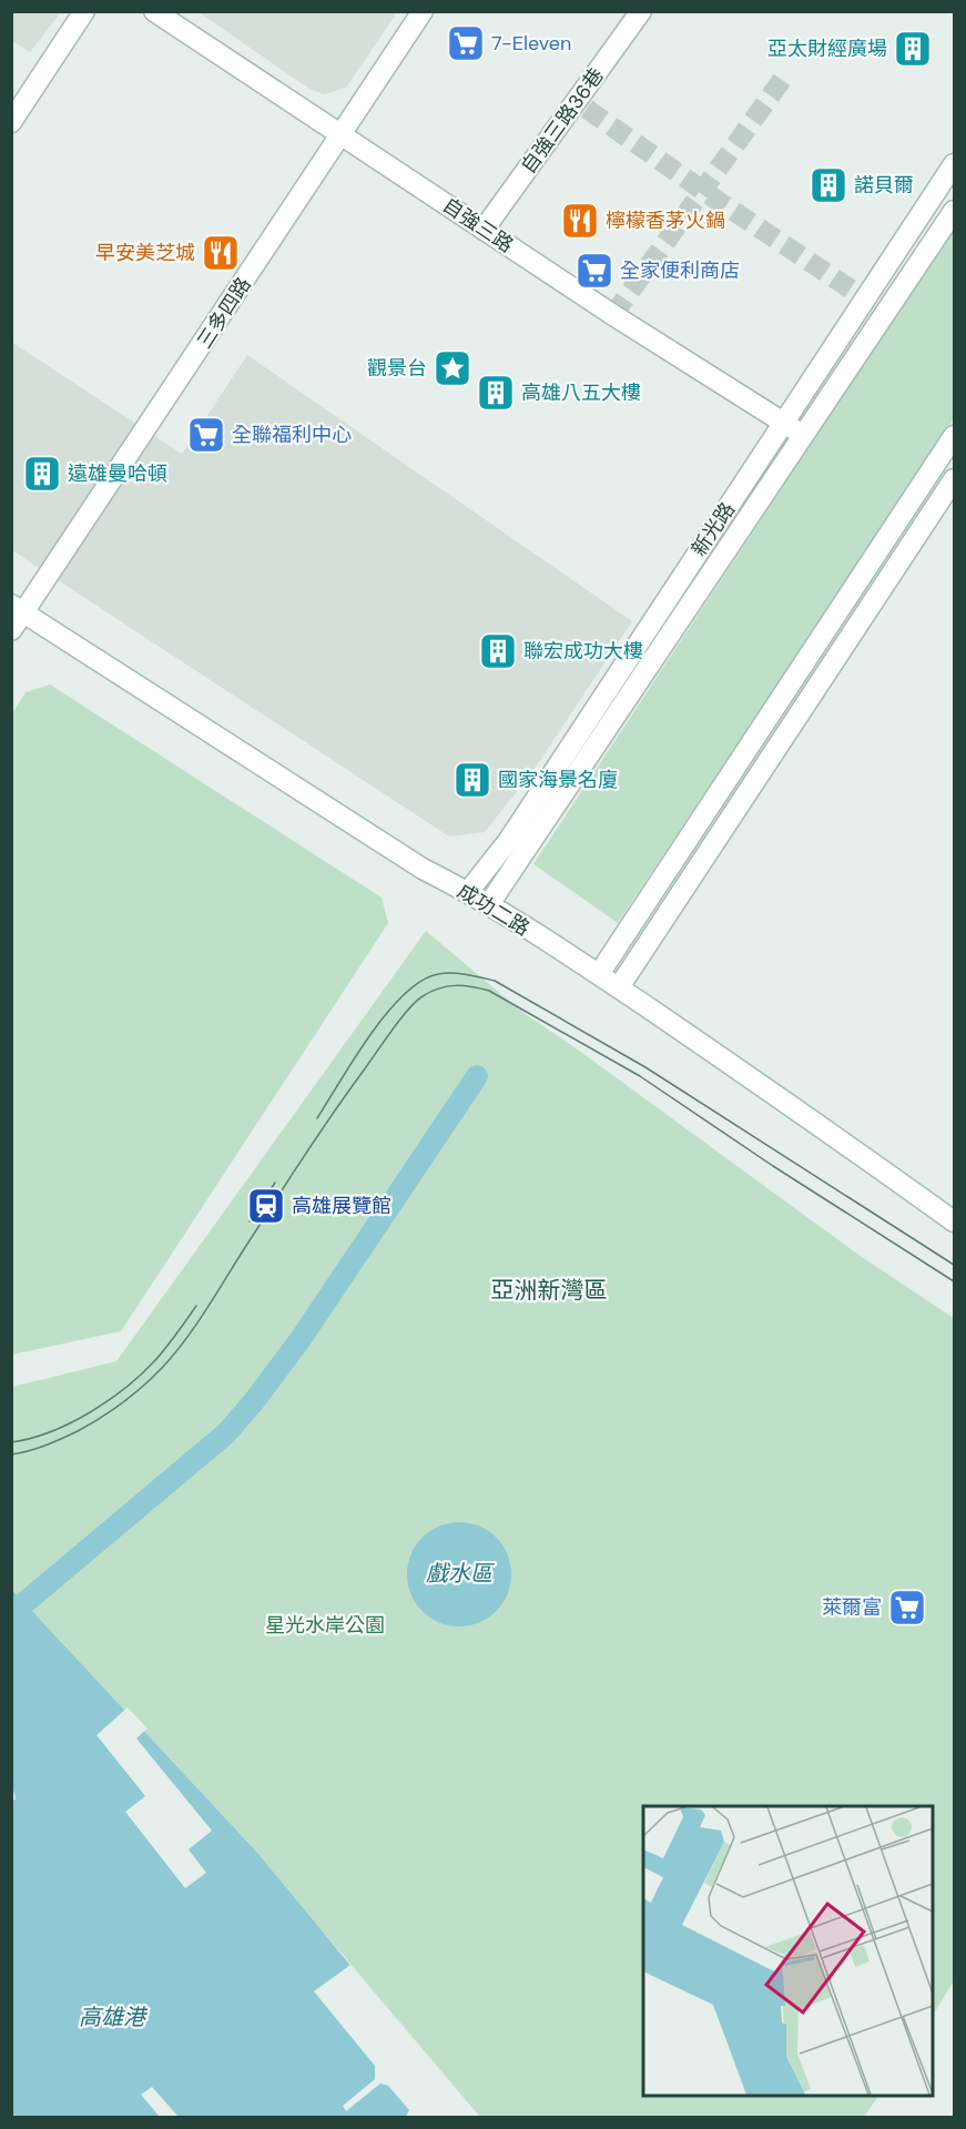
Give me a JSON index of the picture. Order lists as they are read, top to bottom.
{
  "streets": {
    "street": [
      "自強三路36巷",
      "自強三路",
      "三多四路",
      "新光路",
      "成功二路"
    ]
  },
  "crossings": [
    ["自強三路36巷", "自強三路"],
    ["自強三路", "三多四路"],
    ["自強三路", "新光路"],
    ["三多四路", "成功二路"],
    ["新光路", "成功二路"]
  ],
  "districts": ["亞洲新灣區"],
  "water": ["戲水區", "高雄港"],
  "parks": ["星光水岸公園"],
  "places": {
    "supermarket": [
      "7-Eleven",
      "全家便利商店",
      "全聯福利中心",
      "萊爾富"
    ],
    "building": [
      "亞太財經廣場",
      "諾貝爾",
      "高雄八五大樓",
      "遠雄曼哈頓",
      "聯宏成功大樓",
      "國家海景名廈"
    ],
    "restaurant": ["檸檬香茅火鍋", "早安美芝城"],
    "place": ["觀景台"],
    "station": ["高雄展覽館"]
  }
}
